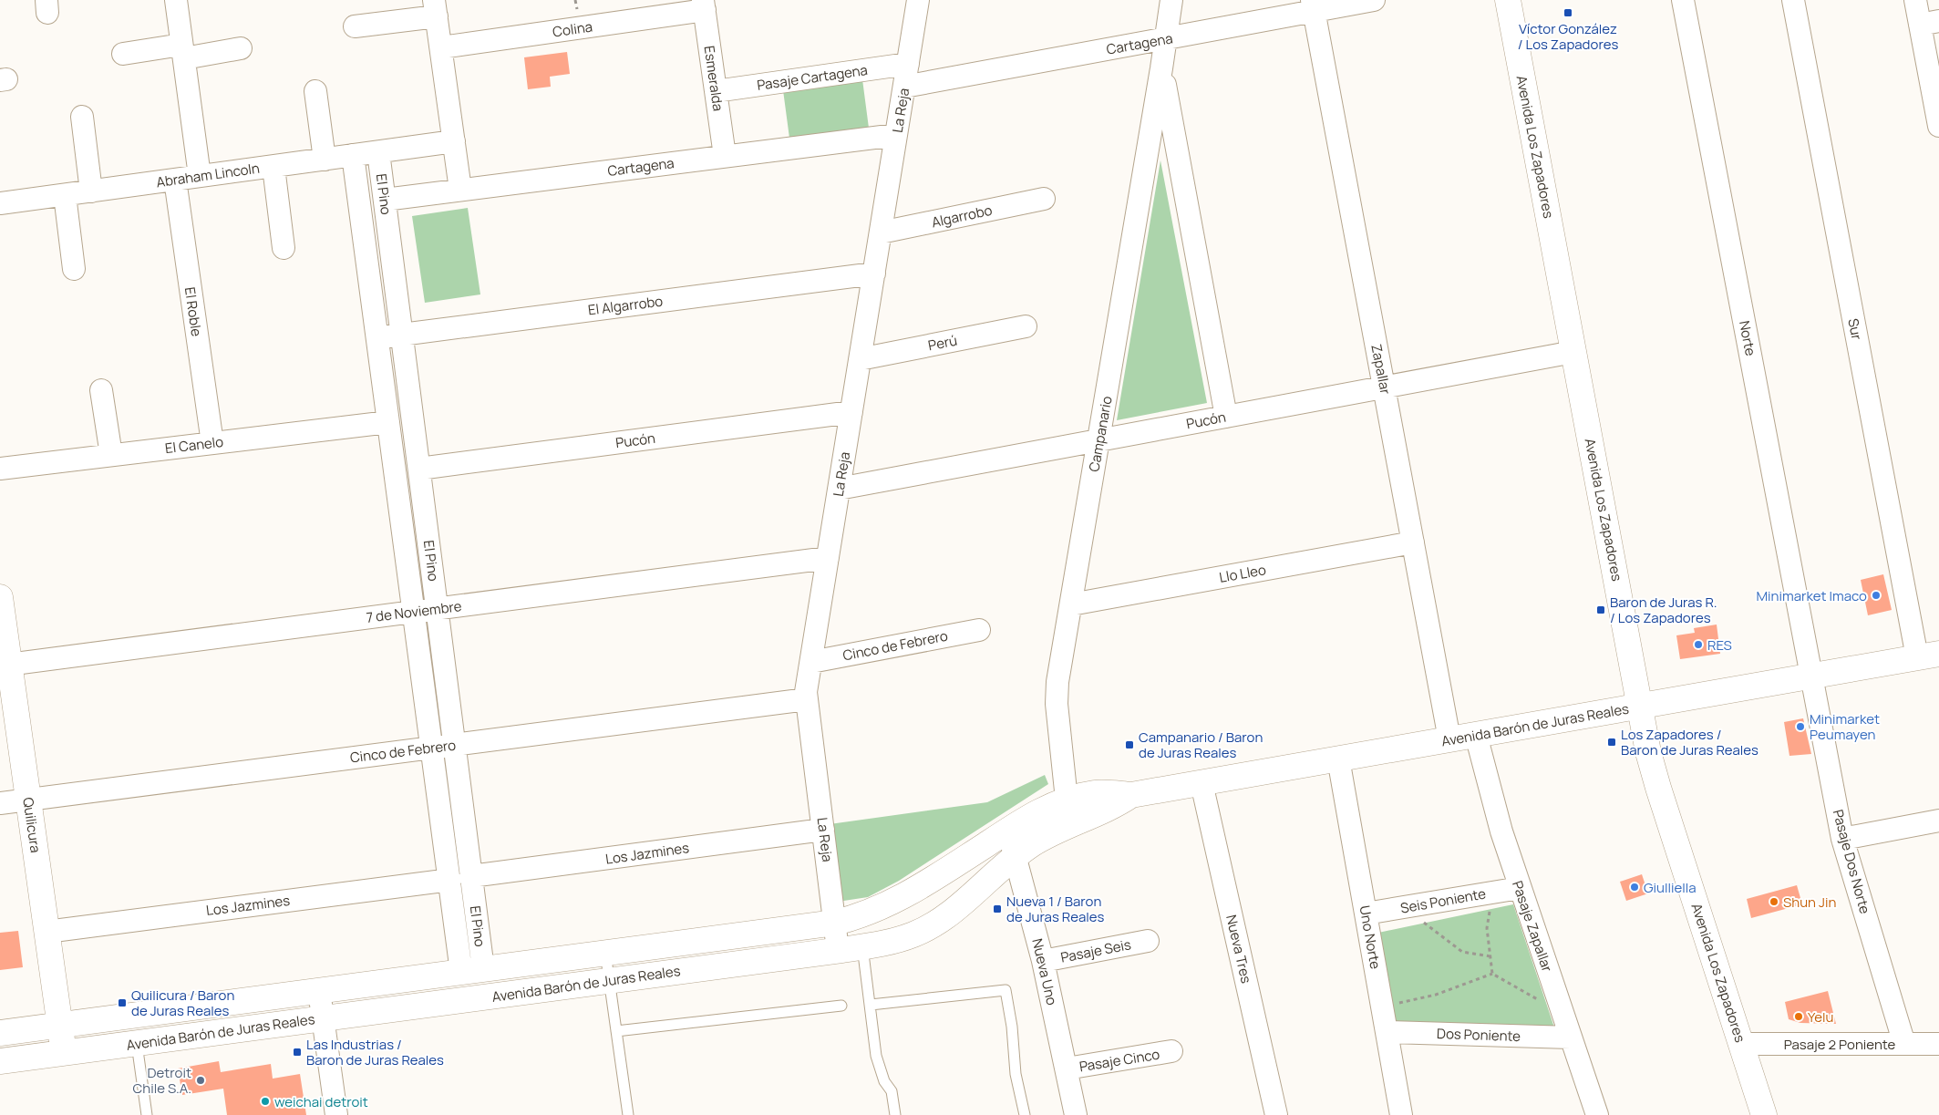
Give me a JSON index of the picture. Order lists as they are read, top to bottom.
{
  "streets": {
    "street": [
      "Colina",
      "Cartagena",
      "Pasaje Cartagena",
      "Esmeralda",
      "La Reja",
      "Avenida Los Zapadores",
      "Abraham Lincoln",
      "El Pino",
      "Algarrobo",
      "El Algarrobo",
      "El Roble",
      "Sur",
      "Norte",
      "Perú",
      "Zapallar",
      "Pucón",
      "Campanario",
      "El Canelo",
      "Llo Lleo",
      "7 de Noviembre",
      "Cinco de Febrero",
      "Avenida Barón de Juras Reales",
      "Quilicura",
      "Los Jazmines",
      "Pasaje Dos Norte",
      "Seis Poniente",
      "Pasaje Zapallar",
      "Uno Norte",
      "Nueva Tres",
      "Pasaje Seis",
      "Nueva Uno",
      "Dos Poniente",
      "Pasaje 2 Poniente",
      "Pasaje Cinco"
    ]
  },
  "crossings": [
    ["Colina", "Esmeralda"],
    ["Cartagena", "Esmeralda"],
    ["Cartagena", "La Reja"],
    ["Cartagena", "El Pino"],
    ["Cartagena", "Zapallar"],
    ["Cartagena", "Campanario"],
    ["Pasaje Cartagena", "Esmeralda"],
    ["Pasaje Cartagena", "La Reja"],
    ["La Reja", "Algarrobo"],
    ["La Reja", "El Algarrobo"],
    ["La Reja", "Perú"],
    ["La Reja", "Pucón"],
    ["La Reja", "7 de Noviembre"],
    ["La Reja", "Cinco de Febrero"],
    ["La Reja", "Avenida Barón de Juras Reales"],
    ["La Reja", "Los Jazmines"],
    ["Avenida Los Zapadores", "Pucón"],
    ["Avenida Los Zapadores", "Avenida Barón de Juras Reales"],
    ["Avenida Los Zapadores", "Pasaje 2 Poniente"],
    ["Abraham Lincoln", "El Pino"],
    ["Abraham Lincoln", "El Roble"],
    ["El Pino", "El Algarrobo"],
    ["El Pino", "Pucón"],
    ["El Pino", "El Canelo"],
    ["El Pino", "7 de Noviembre"],
    ["El Pino", "Cinco de Febrero"],
    ["El Pino", "Avenida Barón de Juras Reales"],
    ["El Pino", "Los Jazmines"],
    ["El Roble", "El Canelo"],
    ["Sur", "Avenida Barón de Juras Reales"],
    ["Norte", "Avenida Barón de Juras Reales"],
    ["Norte", "Pasaje Dos Norte"],
    ["Zapallar", "Pucón"],
    ["Zapallar", "Llo Lleo"],
    ["Zapallar", "Avenida Barón de Juras Reales"],
    ["Pucón", "Campanario"],
    ["Campanario", "Llo Lleo"],
    ["Campanario", "Avenida Barón de Juras Reales"],
    ["7 de Noviembre", "Quilicura"],
    ["Cinco de Febrero", "Quilicura"],
    ["Avenida Barón de Juras Reales", "Quilicura"],
    ["Avenida Barón de Juras Reales", "Pasaje Dos Norte"],
    ["Avenida Barón de Juras Reales", "Pasaje Zapallar"],
    ["Avenida Barón de Juras Reales", "Uno Norte"],
    ["Avenida Barón de Juras Reales", "Nueva Tres"],
    ["Avenida Barón de Juras Reales", "Nueva Uno"],
    ["Quilicura", "Los Jazmines"],
    ["Pasaje Dos Norte", "Pasaje 2 Poniente"],
    ["Seis Poniente", "Pasaje Zapallar"],
    ["Seis Poniente", "Uno Norte"],
    ["Pasaje Zapallar", "Dos Poniente"],
    ["Uno Norte", "Dos Poniente"],
    ["Pasaje Seis", "Nueva Uno"],
    ["Nueva Uno", "Pasaje Cinco"]
  ],
  "places": {
    "transit": [
      "Víctor González / Los Zapadores",
      "Baron de Juras R. / Los Zapadores",
      "Los Zapadores / Baron de Juras Reales",
      "Campanario / Baron de Juras Reales",
      "Nueva 1 / Baron de Juras Reales",
      "Quilicura / Baron de Juras Reales",
      "Las Industrias / Baron de Juras Reales"
    ],
    "other": [
      "Minimarket Imaco",
      "RES",
      "Minimarket Peumayen",
      "Giulliella",
      "Shun Jin",
      "Yelu",
      "Detroit Chile S.A.",
      "weichai detroit"
    ]
  }
}
